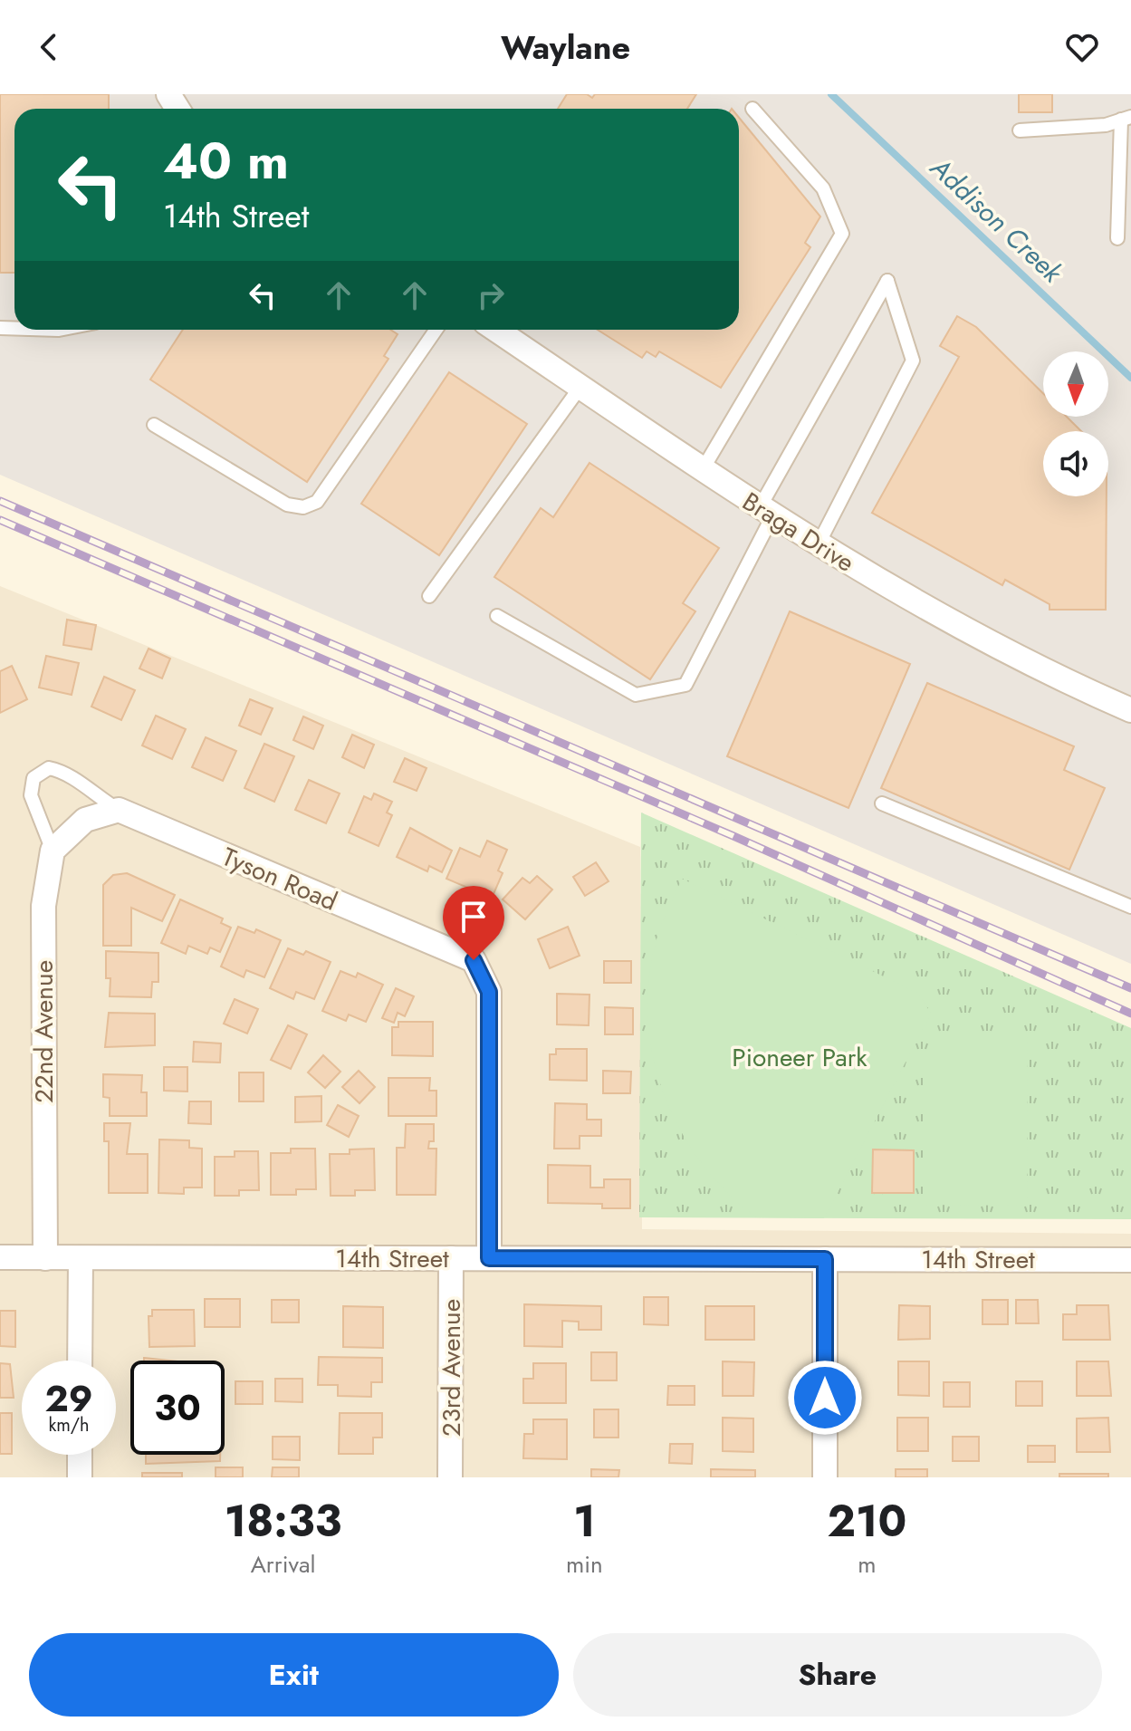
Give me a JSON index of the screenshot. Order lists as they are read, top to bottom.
{
  "streets": {
    "street": [
      "Braga Drive",
      "Tyson Road",
      "22nd Avenue",
      "14th Street",
      "23rd Avenue"
    ]
  },
  "crossings": [
    ["Tyson Road", "14th Street"],
    ["22nd Avenue", "14th Street"],
    ["14th Street", "23rd Avenue"]
  ],
  "water": ["Addison Creek"],
  "parks": ["Pioneer Park"],
  "north": "bottom",
  "page": {
    "header": "Waylane",
    "turn": ["40 m", "14th Street"],
    "speed": "29 km/h",
    "limit": "30",
    "eta": [
      "18:33",
      "Arrival",
      "1",
      "min",
      "210",
      "m"
    ],
    "buttons": ["Exit", "Share"]
  }
}
